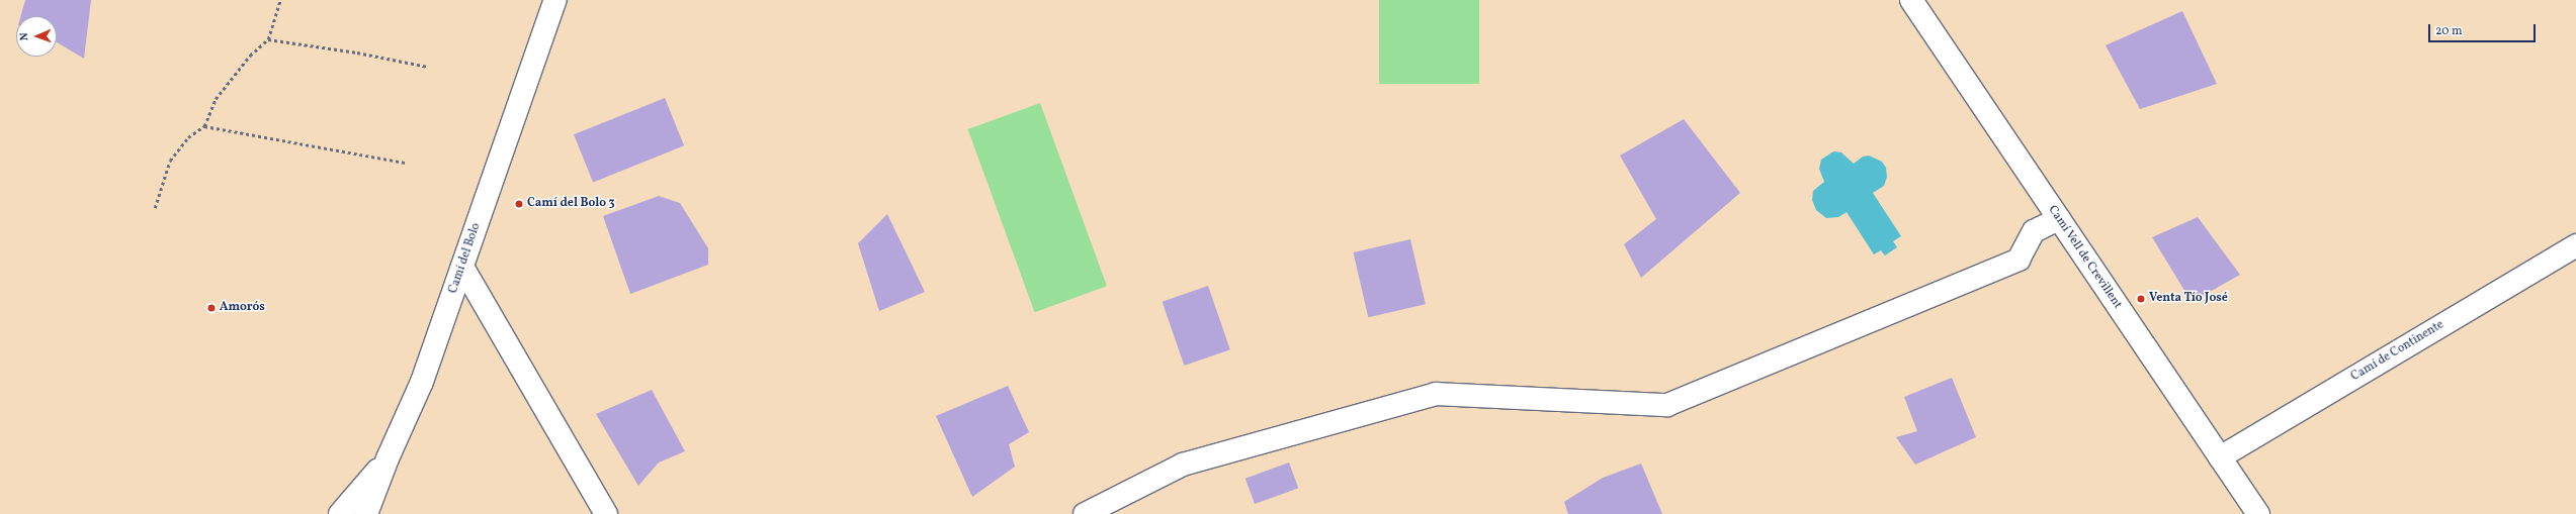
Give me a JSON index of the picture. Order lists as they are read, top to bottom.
{
  "streets": {
    "street": ["Camí Vell de Crevillent", "Camí del Bolo", "Camí de Continente"]
  },
  "crossings": [
    ["Camí Vell de Crevillent", "Camí de Continente"]
  ],
  "places": ["Camí del Bolo 3", "Venta Tío José", "Amorós"],
  "scale_bar": "20 m",
  "north": "left"
}
